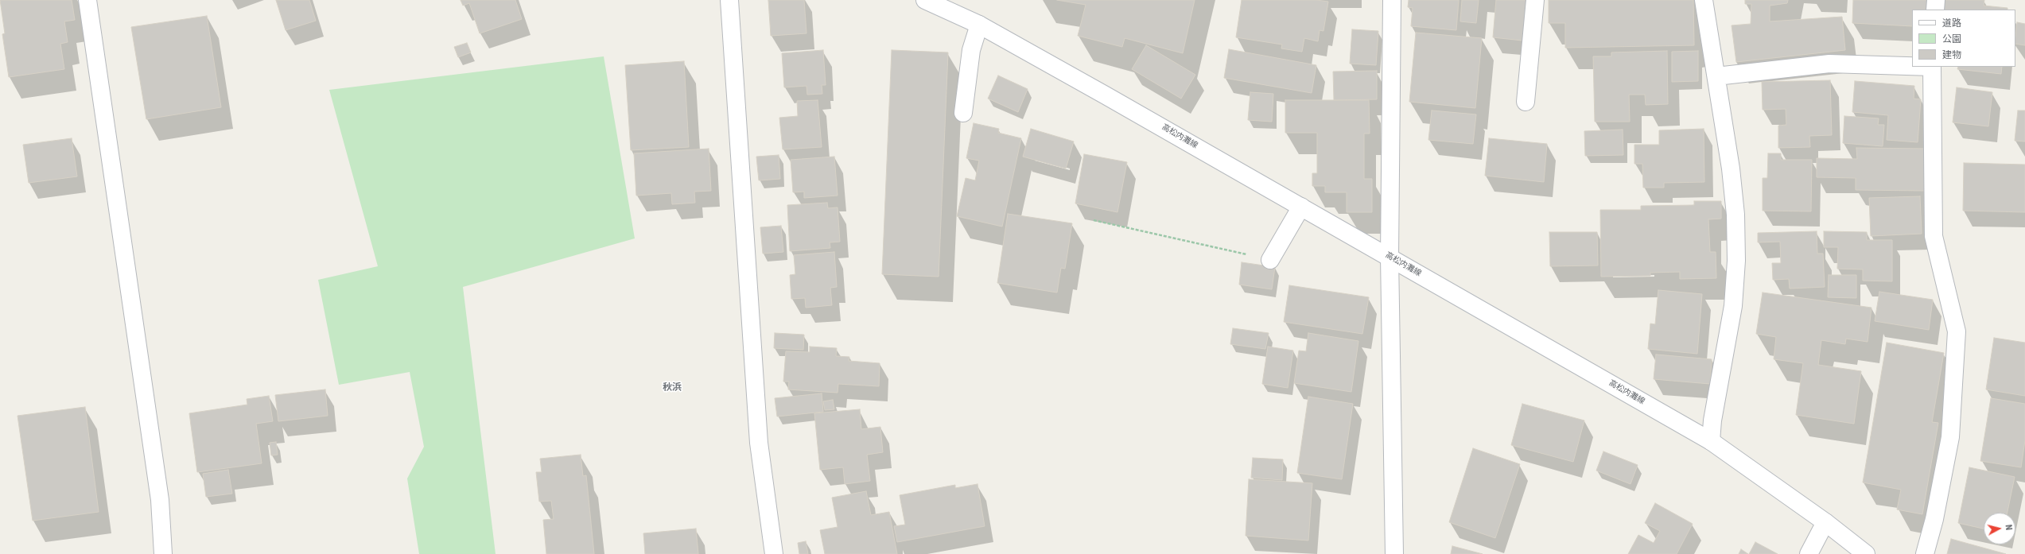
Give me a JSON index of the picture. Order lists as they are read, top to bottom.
{
  "streets": {
    "street": ["高松内灘線"]
  },
  "districts": ["秋浜"],
  "legend": ["道路", "公園", "建物"],
  "north": "right"
}
